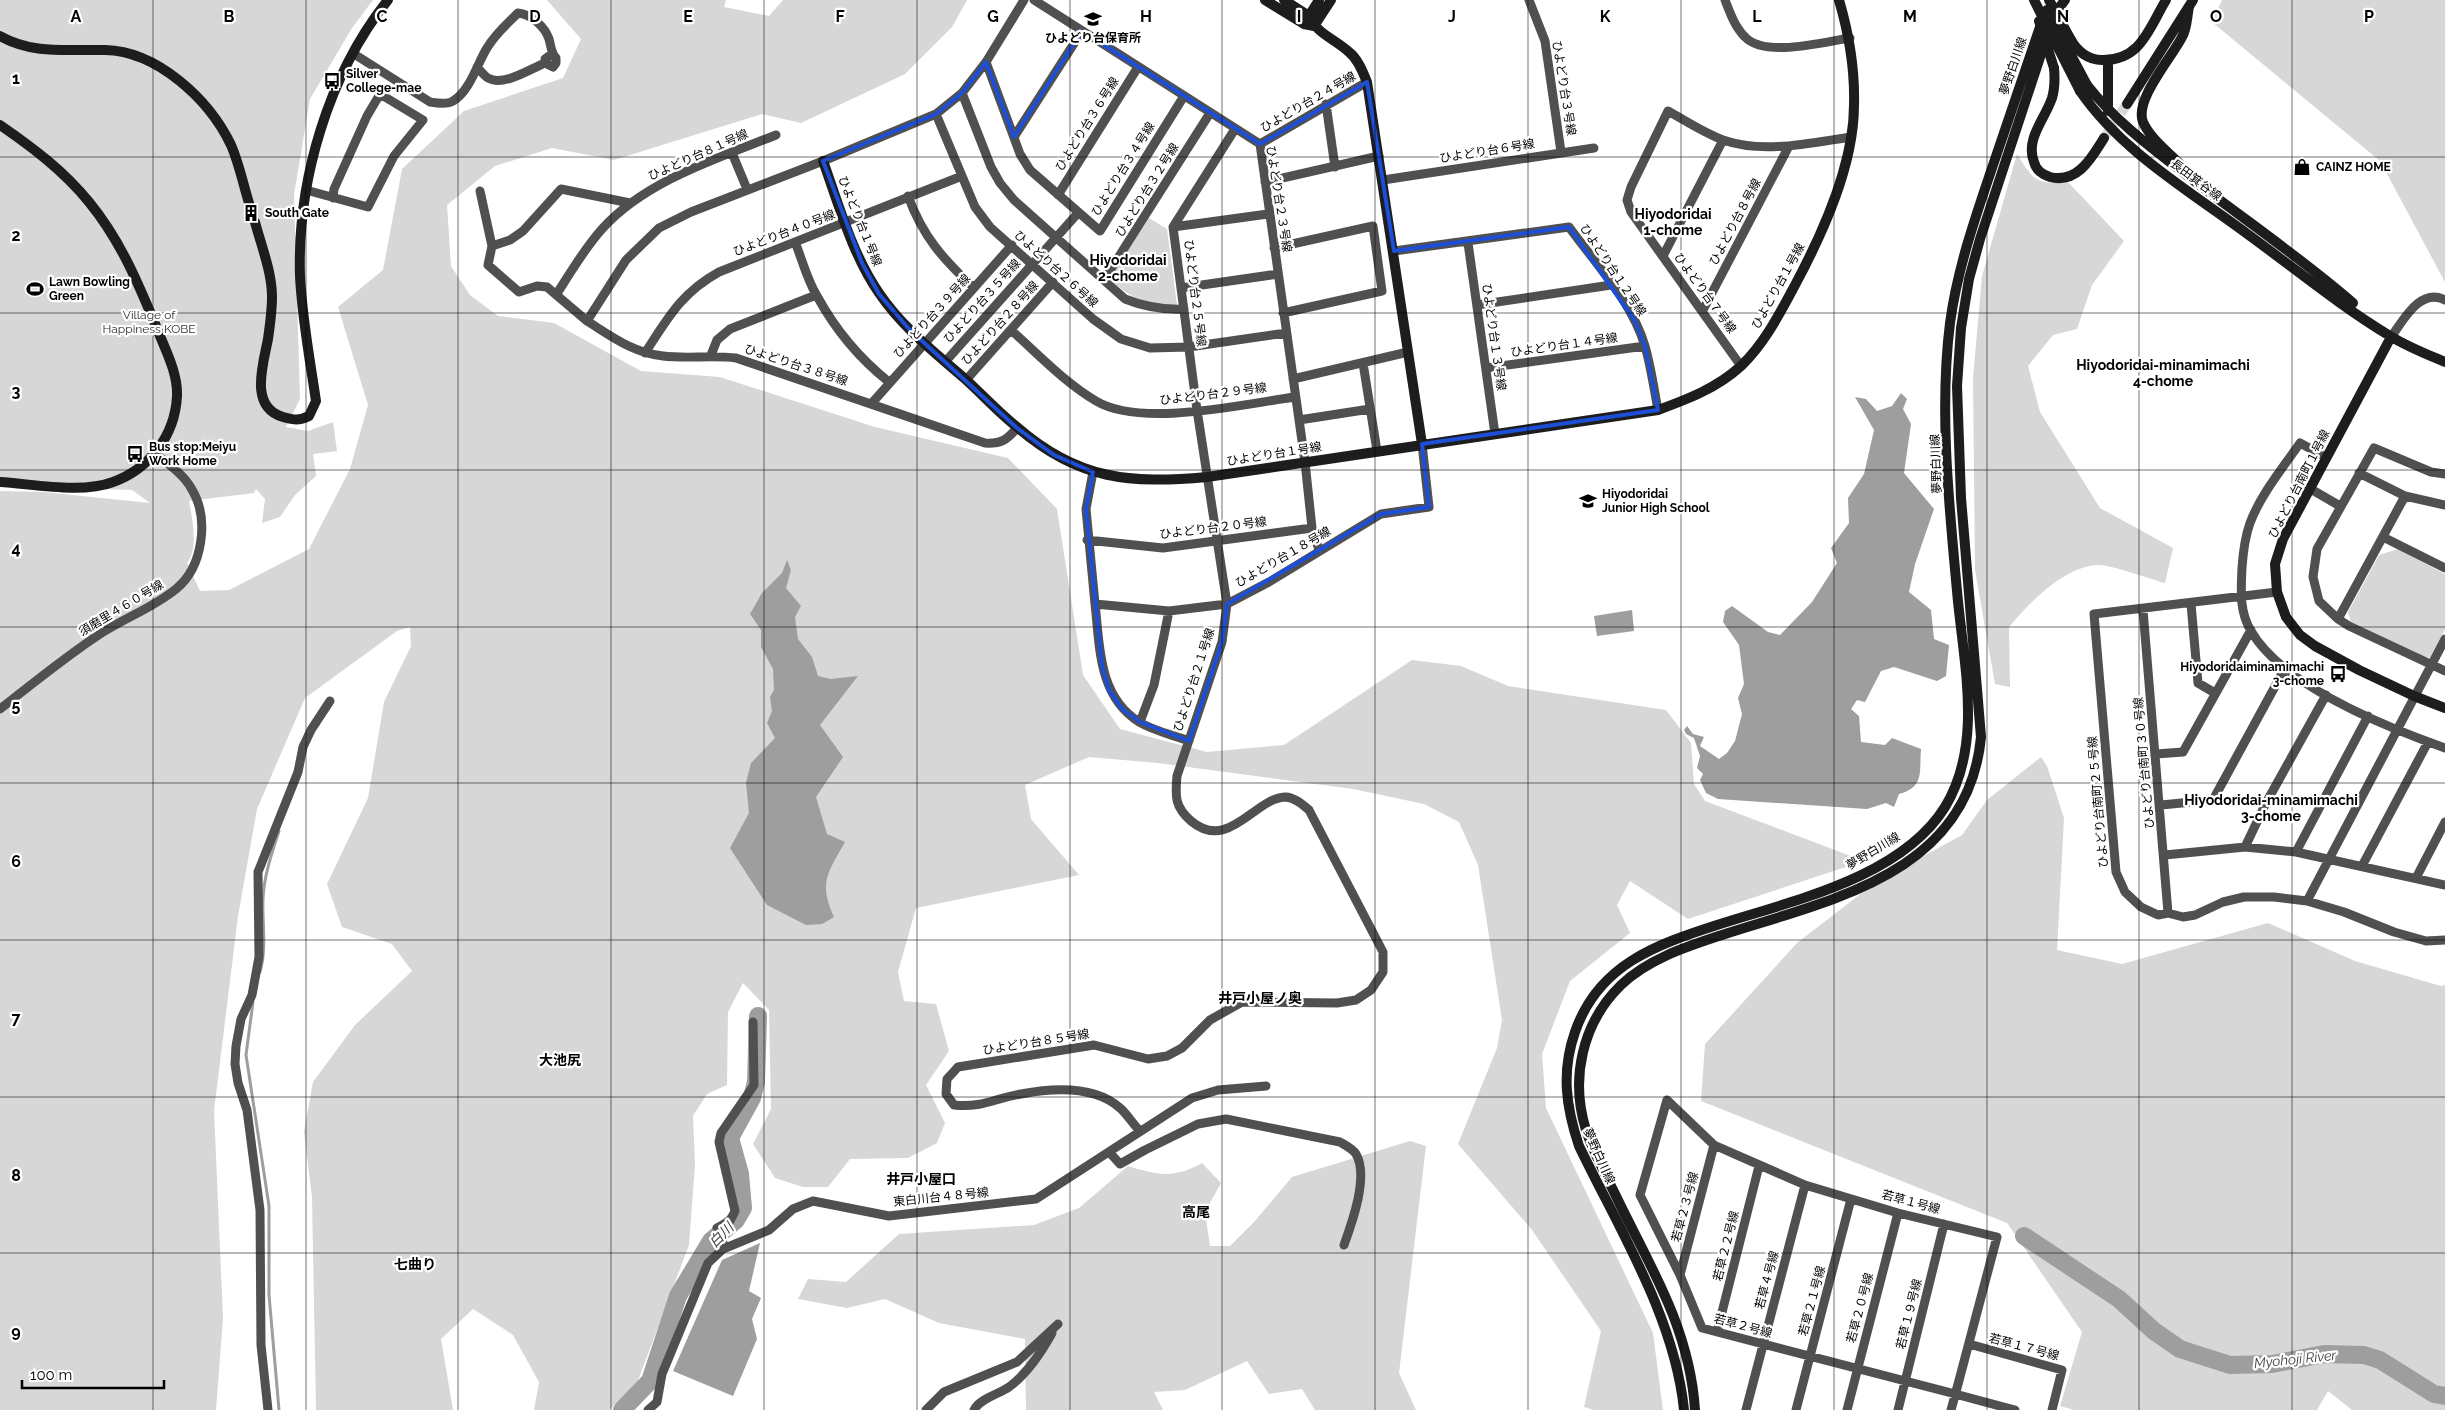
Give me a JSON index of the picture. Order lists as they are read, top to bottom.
{
  "streets": {
    "street": [
      "夢野白川線",
      "ひよどり台３号線",
      "ひよどり台２４号線",
      "ひよどり台３６号線",
      "ひよどり台６号線",
      "ひよどり台８１号線",
      "ひよどり台３４号線",
      "長田箕谷線",
      "ひよどり台３２号線",
      "ひよどり台２３号線",
      "ひよどり台１号線",
      "ひよどり台８号線",
      "ひよどり台４０号線",
      "ひよどり台２６号線",
      "ひよどり台１２号線",
      "ひよどり台２５号線",
      "ひよどり台７号線",
      "ひよどり台３５号線",
      "ひよどり台３９号線",
      "ひよどり台２８号線",
      "ひよどり台１３号線",
      "ひよどり台１４号線",
      "ひよどり台３８号線",
      "ひよどり台２９号線",
      "ひよどり台南町１号線",
      "ひよどり台２０号線",
      "ひよどり台１８号線",
      "須磨里４６０号線",
      "ひよどり台２１号線",
      "ひよどり台南町３０号線",
      "ひよどり台南町２５号線",
      "ひよどり台８５号線",
      "東白川台４８号線",
      "若草１号線",
      "若草２３号線",
      "若草２２号線",
      "若草４号線",
      "若草２１号線",
      "若草２０号線",
      "若草１９号線",
      "若草２号線",
      "若草１７号線"
    ]
  },
  "crossings": [
    ["ひよどり台３号線", "ひよどり台６号線"],
    ["ひよどり台２４号線", "ひよどり台２３号線"],
    ["ひよどり台３６号線", "ひよどり台３４号線"],
    ["ひよどり台３６号線", "ひよどり台２３号線"],
    ["ひよどり台８１号線", "ひよどり台３８号線"],
    ["ひよどり台３４号線", "ひよどり台２３号線"],
    ["ひよどり台３４号線", "ひよどり台３５号線"],
    ["長田箕谷線", "ひよどり台南町１号線"],
    ["ひよどり台３２号線", "ひよどり台２３号線"],
    ["ひよどり台２３号線", "ひよどり台１号線"],
    ["ひよどり台２３号線", "ひよどり台２６号線"],
    ["ひよどり台２３号線", "ひよどり台２５号線"],
    ["ひよどり台２３号線", "ひよどり台２９号線"],
    ["ひよどり台２３号線", "ひよどり台２０号線"],
    ["ひよどり台２３号線", "ひよどり台１８号線"],
    ["ひよどり台１号線", "ひよどり台４０号線"],
    ["ひよどり台１号線", "ひよどり台１２号線"],
    ["ひよどり台１号線", "ひよどり台２５号線"],
    ["ひよどり台１号線", "ひよどり台７号線"],
    ["ひよどり台１号線", "ひよどり台３５号線"],
    ["ひよどり台１号線", "ひよどり台３９号線"],
    ["ひよどり台１号線", "ひよどり台２８号線"],
    ["ひよどり台１号線", "ひよどり台１３号線"],
    ["ひよどり台１号線", "ひよどり台３８号線"],
    ["ひよどり台１号線", "ひよどり台１８号線"],
    ["ひよどり台１号線", "ひよどり台２１号線"],
    ["ひよどり台８号線", "ひよどり台７号線"],
    ["ひよどり台４０号線", "ひよどり台２６号線"],
    ["ひよどり台４０号線", "ひよどり台３８号線"],
    ["ひよどり台２６号線", "ひよどり台２５号線"],
    ["ひよどり台２６号線", "ひよどり台３５号線"],
    ["ひよどり台２６号線", "ひよどり台３９号線"],
    ["ひよどり台２６号線", "ひよどり台２８号線"],
    ["ひよどり台１２号線", "ひよどり台１３号線"],
    ["ひよどり台１２号線", "ひよどり台１４号線"],
    ["ひよどり台２５号線", "ひよどり台２９号線"],
    ["ひよどり台２５号線", "ひよどり台２１号線"],
    ["ひよどり台３９号線", "ひよどり台３８号線"],
    ["ひよどり台２８号線", "ひよどり台２９号線"],
    ["ひよどり台１３号線", "ひよどり台１４号線"],
    ["ひよどり台南町１号線", "ひよどり台南町２５号線"],
    ["ひよどり台２０号線", "ひよどり台２１号線"],
    ["ひよどり台１８号線", "ひよどり台２１号線"],
    ["ひよどり台２１号線", "ひよどり台８５号線"],
    ["ひよどり台南町３０号線", "ひよどり台南町２５号線"],
    ["ひよどり台８５号線", "東白川台４８号線"],
    ["若草１号線", "若草２３号線"],
    ["若草１号線", "若草２２号線"],
    ["若草１号線", "若草４号線"],
    ["若草１号線", "若草２１号線"],
    ["若草１号線", "若草２０号線"],
    ["若草１号線", "若草１９号線"],
    ["若草１号線", "若草２号線"],
    ["若草１号線", "若草１７号線"],
    ["若草２３号線", "若草２号線"],
    ["若草２２号線", "若草２号線"],
    ["若草４号線", "若草２号線"],
    ["若草２１号線", "若草２号線"],
    ["若草２０号線", "若草２号線"],
    ["若草１９号線", "若草２号線"]
  ],
  "districts": [
    "Hiyodoridai 1-chome",
    "Hiyodoridai 2-chome",
    "Hiyodoridai-minamimachi 4-chome",
    "Hiyodoridai-minamimachi 3-chome",
    "井戸小屋ノ奥",
    "大池尻",
    "井戸小屋口",
    "高尾",
    "七曲り"
  ],
  "water": ["白川", "Myohoji River"],
  "parks": ["Village of Happiness KOBE"],
  "places": {
    "school or university": ["ひよどり台保育所", "Hiyodoridai Junior High School"],
    "bus stop": ["Silver College-mae", "Bus stop:Meiyu Work Home", "Hiyodoridaiminamimachi 3-chome"],
    "shop": ["CAINZ HOME"],
    "building": ["South Gate"],
    "sports": ["Lawn Bowling Green"]
  },
  "scale_bar": "100 m",
  "grid": {
    "columns": [
      "A",
      "B",
      "C",
      "D",
      "E",
      "F",
      "G",
      "H",
      "I",
      "J",
      "K",
      "L",
      "M",
      "N",
      "O",
      "P"
    ],
    "rows": [
      "1",
      "2",
      "3",
      "4",
      "5",
      "6",
      "7",
      "8",
      "9"
    ]
  }
}
